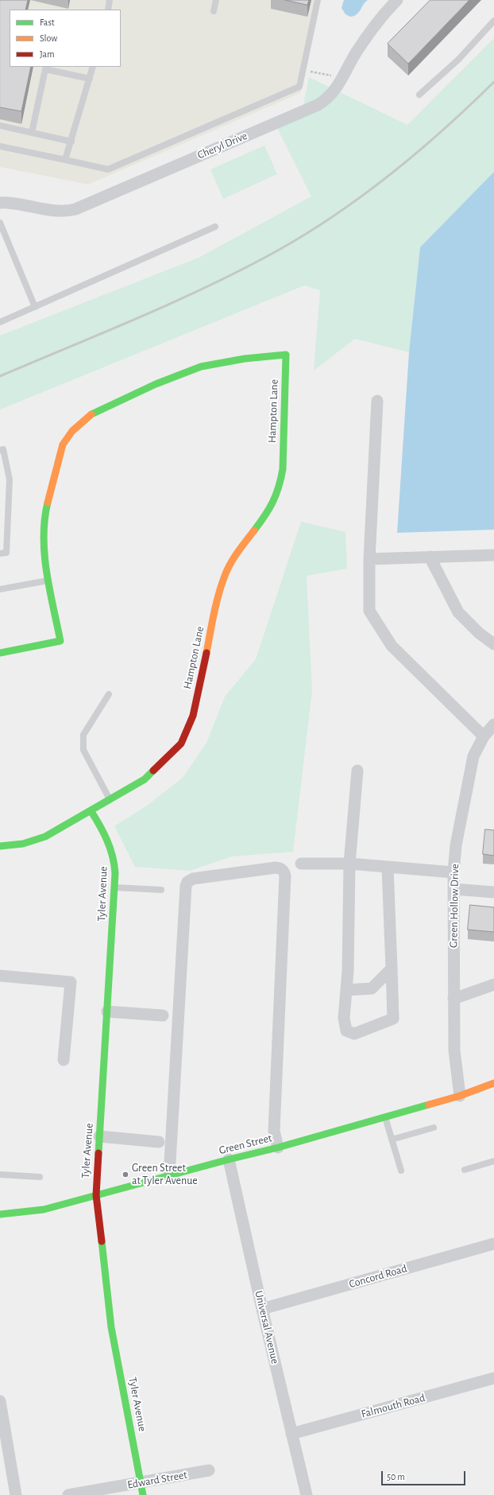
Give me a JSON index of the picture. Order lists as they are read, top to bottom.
{
  "streets": {
    "street": [
      "Cheryl Drive",
      "Hampton Lane",
      "Tyler Avenue",
      "Green Hollow Drive",
      "Green Street",
      "Concord Road",
      "Universal Avenue",
      "Falmouth Road",
      "Edward Street"
    ]
  },
  "crossings": [
    ["Hampton Lane", "Tyler Avenue"],
    ["Tyler Avenue", "Green Street"],
    ["Tyler Avenue", "Edward Street"],
    ["Green Hollow Drive", "Green Street"],
    ["Green Street", "Universal Avenue"],
    ["Concord Road", "Universal Avenue"],
    ["Universal Avenue", "Falmouth Road"]
  ],
  "places": ["Green Street at Tyler Avenue"],
  "legend": ["Fast", "Slow", "Jam"],
  "scale_bar": "50 m"
}
